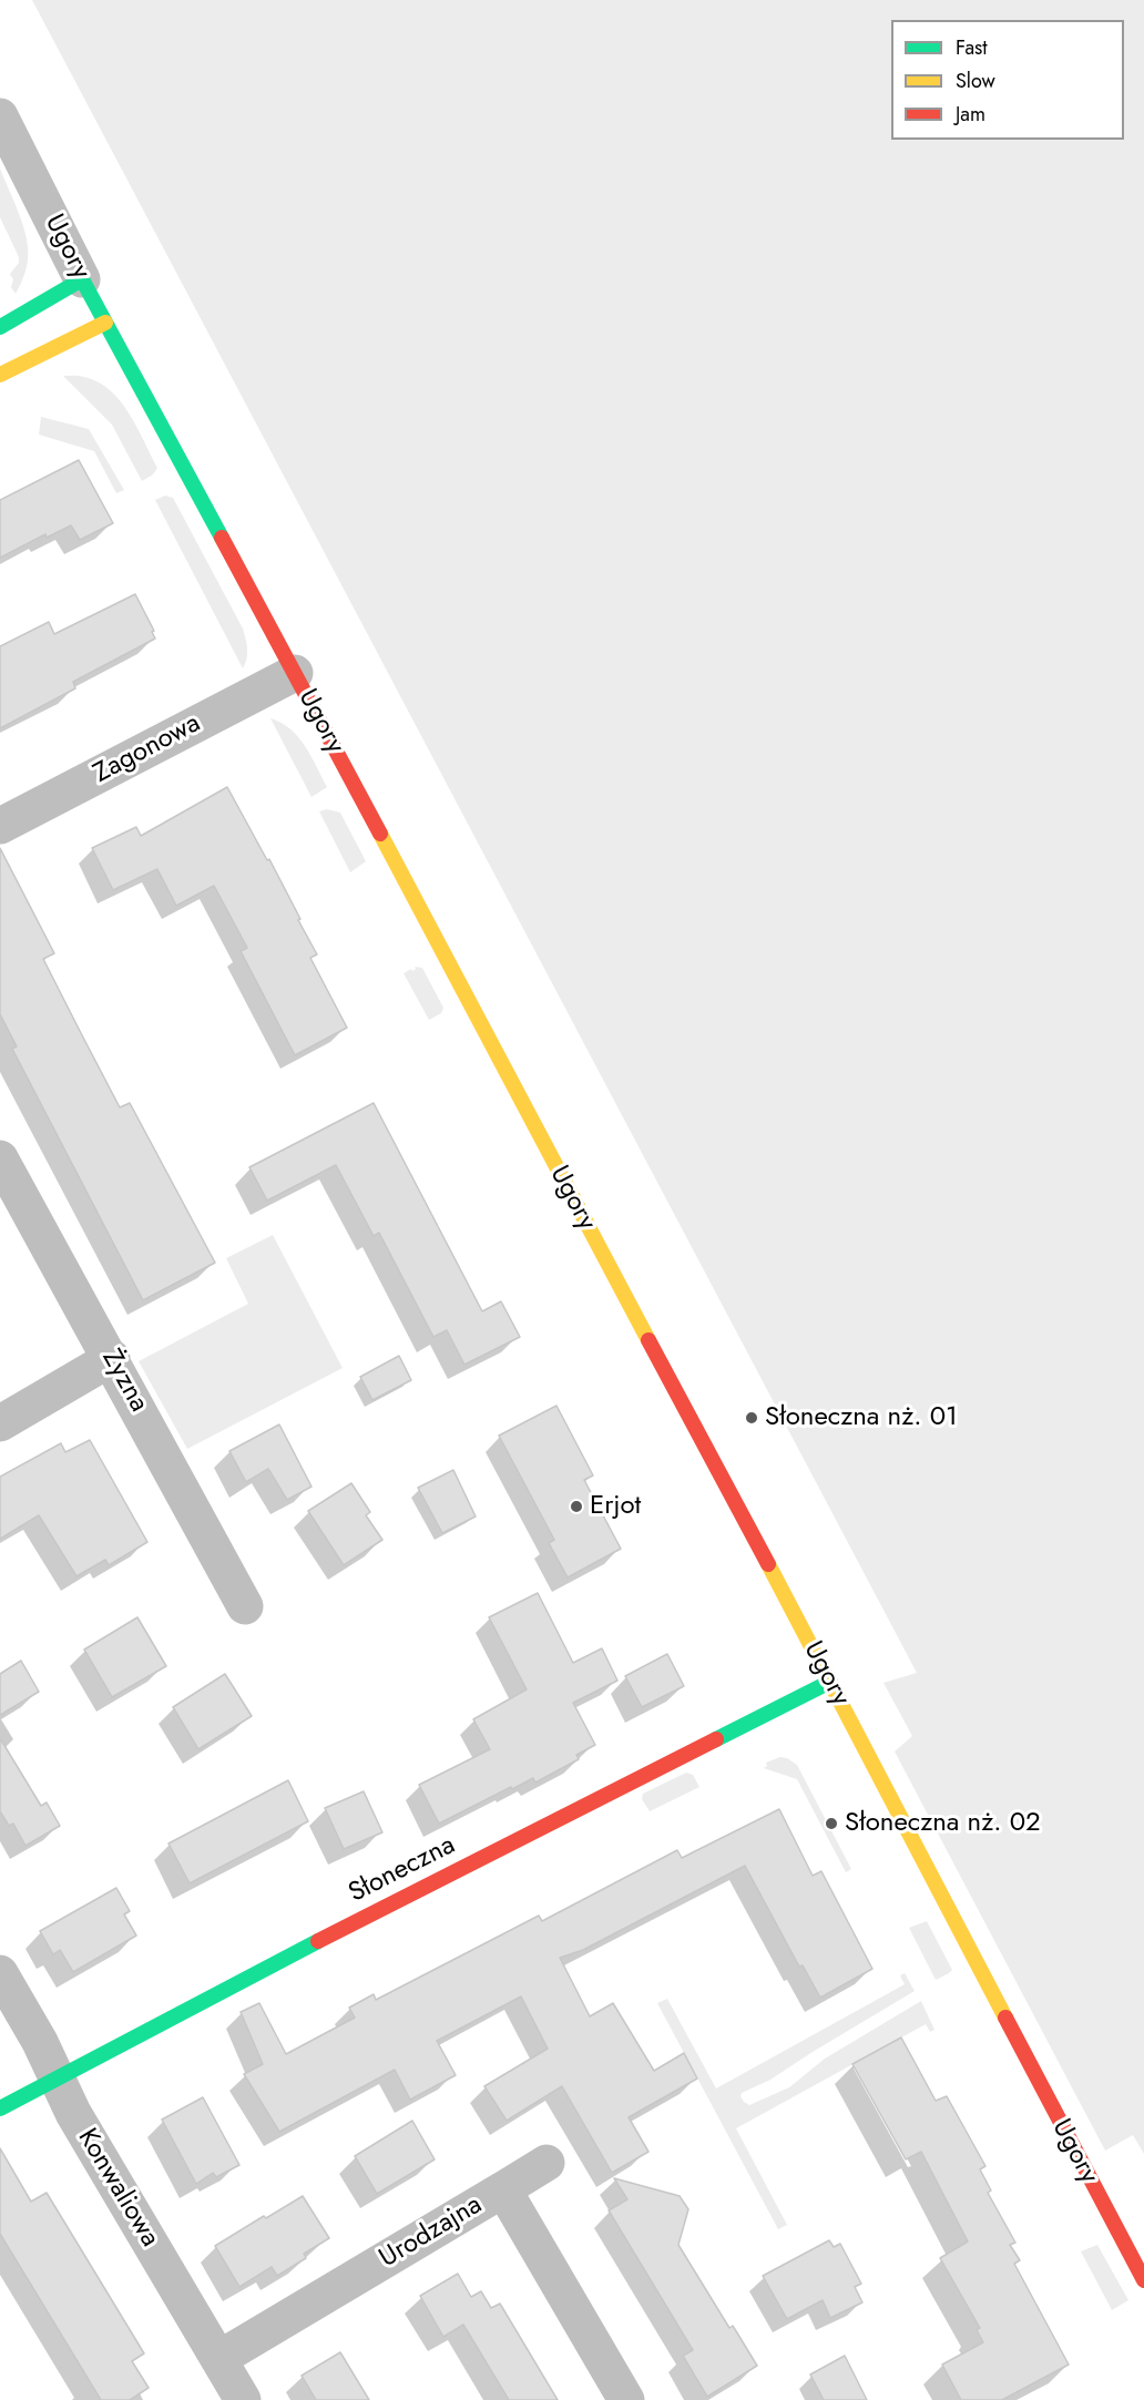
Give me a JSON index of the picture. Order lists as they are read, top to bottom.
{
  "streets": {
    "street": [
      "Ugory",
      "Zagonowa",
      "Żyzna",
      "Słoneczna",
      "Konwaliowa",
      "Urodzajna"
    ]
  },
  "crossings": [
    ["Ugory", "Zagonowa"],
    ["Ugory", "Słoneczna"],
    ["Słoneczna", "Konwaliowa"],
    ["Konwaliowa", "Urodzajna"]
  ],
  "places": ["Słoneczna nż. 01", "Erjot", "Słoneczna nż. 02"],
  "legend": ["Fast", "Slow", "Jam"]
}
